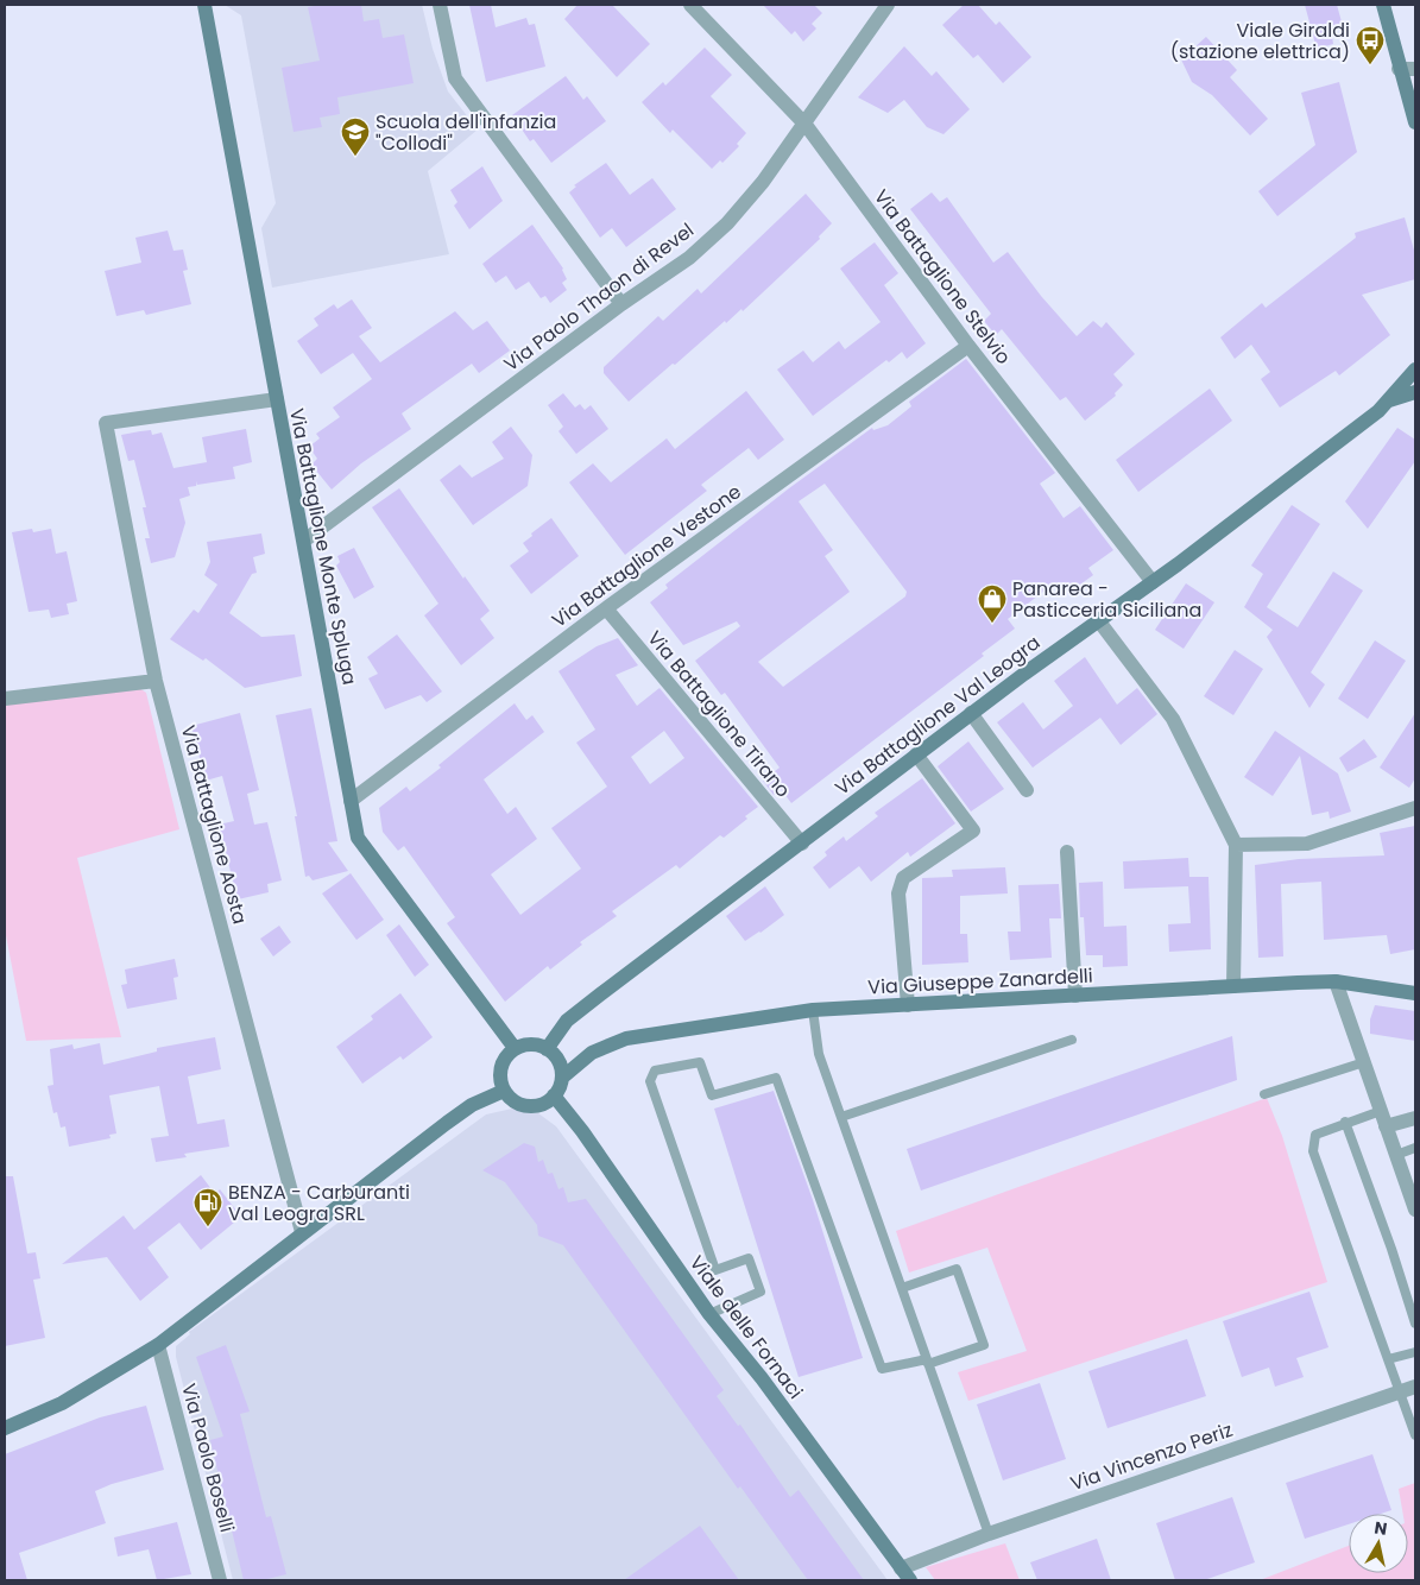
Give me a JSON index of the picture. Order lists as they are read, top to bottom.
{
  "streets": {
    "street": [
      "Via Battaglione Stelvio",
      "Via Paolo Thaon di Revel",
      "Via Battaglione Monte Spluga",
      "Via Battaglione Vestone",
      "Via Battaglione Tirano",
      "Via Battaglione Val Leogra",
      "Via Battaglione Aosta",
      "Via Giuseppe Zanardelli",
      "Viale delle Fornaci",
      "Via Vincenzo Periz",
      "Via Paolo Boselli"
    ]
  },
  "crossings": [
    ["Via Battaglione Stelvio", "Via Paolo Thaon di Revel"],
    ["Via Battaglione Stelvio", "Via Battaglione Vestone"],
    ["Via Battaglione Stelvio", "Via Battaglione Val Leogra"],
    ["Via Paolo Thaon di Revel", "Via Battaglione Monte Spluga"],
    ["Via Battaglione Monte Spluga", "Via Battaglione Vestone"],
    ["Via Battaglione Monte Spluga", "Via Battaglione Val Leogra"],
    ["Via Battaglione Monte Spluga", "Via Battaglione Aosta"],
    ["Via Battaglione Monte Spluga", "Via Giuseppe Zanardelli"],
    ["Via Battaglione Monte Spluga", "Viale delle Fornaci"],
    ["Via Battaglione Vestone", "Via Battaglione Tirano"],
    ["Via Battaglione Tirano", "Via Battaglione Val Leogra"],
    ["Via Battaglione Val Leogra", "Via Giuseppe Zanardelli"],
    ["Via Battaglione Val Leogra", "Viale delle Fornaci"],
    ["Via Giuseppe Zanardelli", "Viale delle Fornaci"],
    ["Viale delle Fornaci", "Via Vincenzo Periz"]
  ],
  "places": {
    "bus stop": ["Viale Giraldi (stazione elettrica)"],
    "school or university": ["Scuola dell'infanzia \"Collodi\""],
    "shop": ["Panarea - Pasticceria Siciliana"],
    "fuel station": ["BENZA - Carburanti Val Leogra SRL"]
  },
  "north": "top"
}
